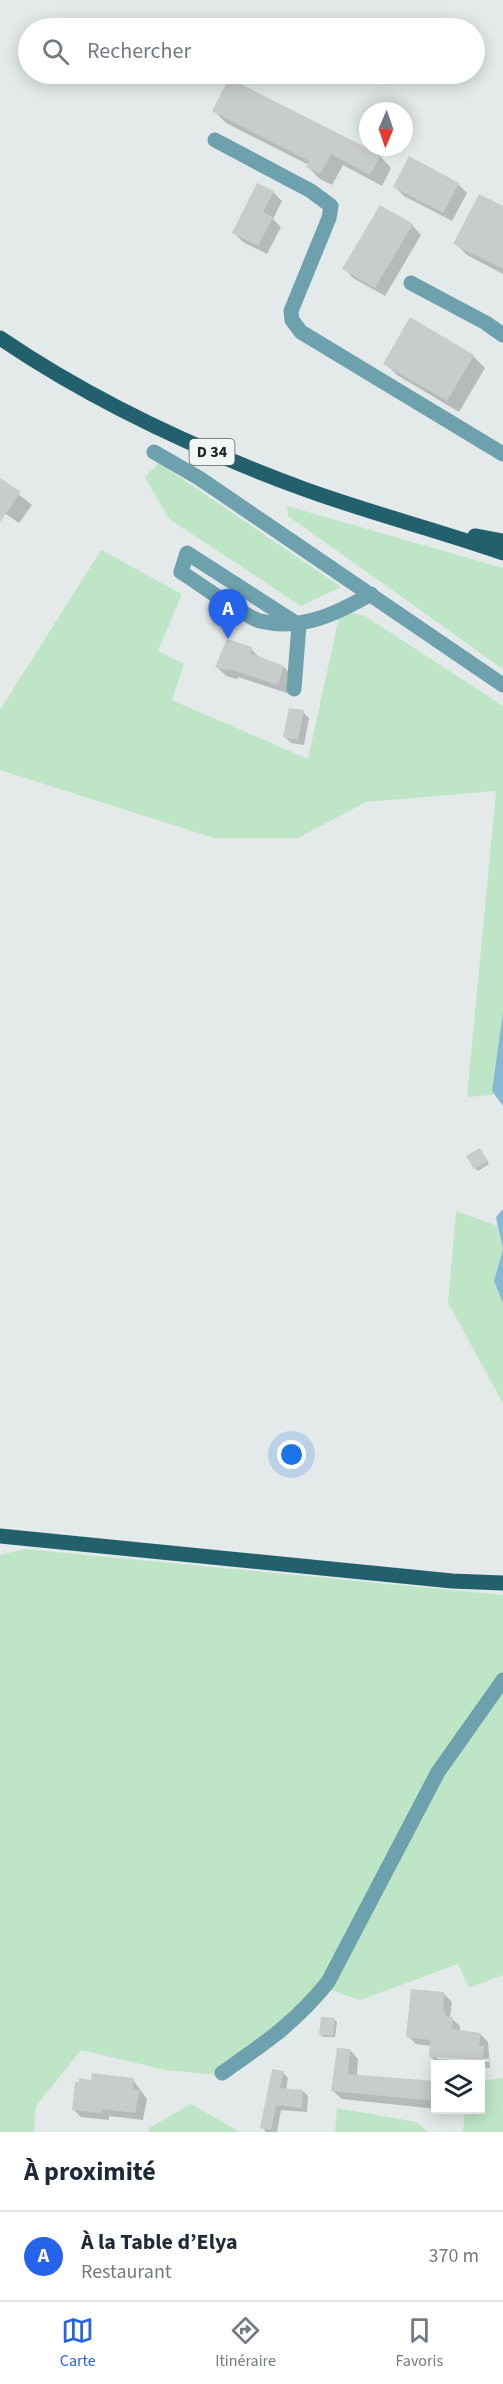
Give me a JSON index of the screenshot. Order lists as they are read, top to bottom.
{
  "streets": {
    "main road": ["D 34"]
  },
  "north": "bottom",
  "page": {
    "search": "Rechercher",
    "pins": "A",
    "heading": "À proximité",
    "list": [
      {
        "mark": "A",
        "name": "À la Table d’Elya",
        "note": "Restaurant",
        "value": "370 m"
      }
    ],
    "nav": ["Carte", "Itinéraire", "Favoris"]
  }
}
